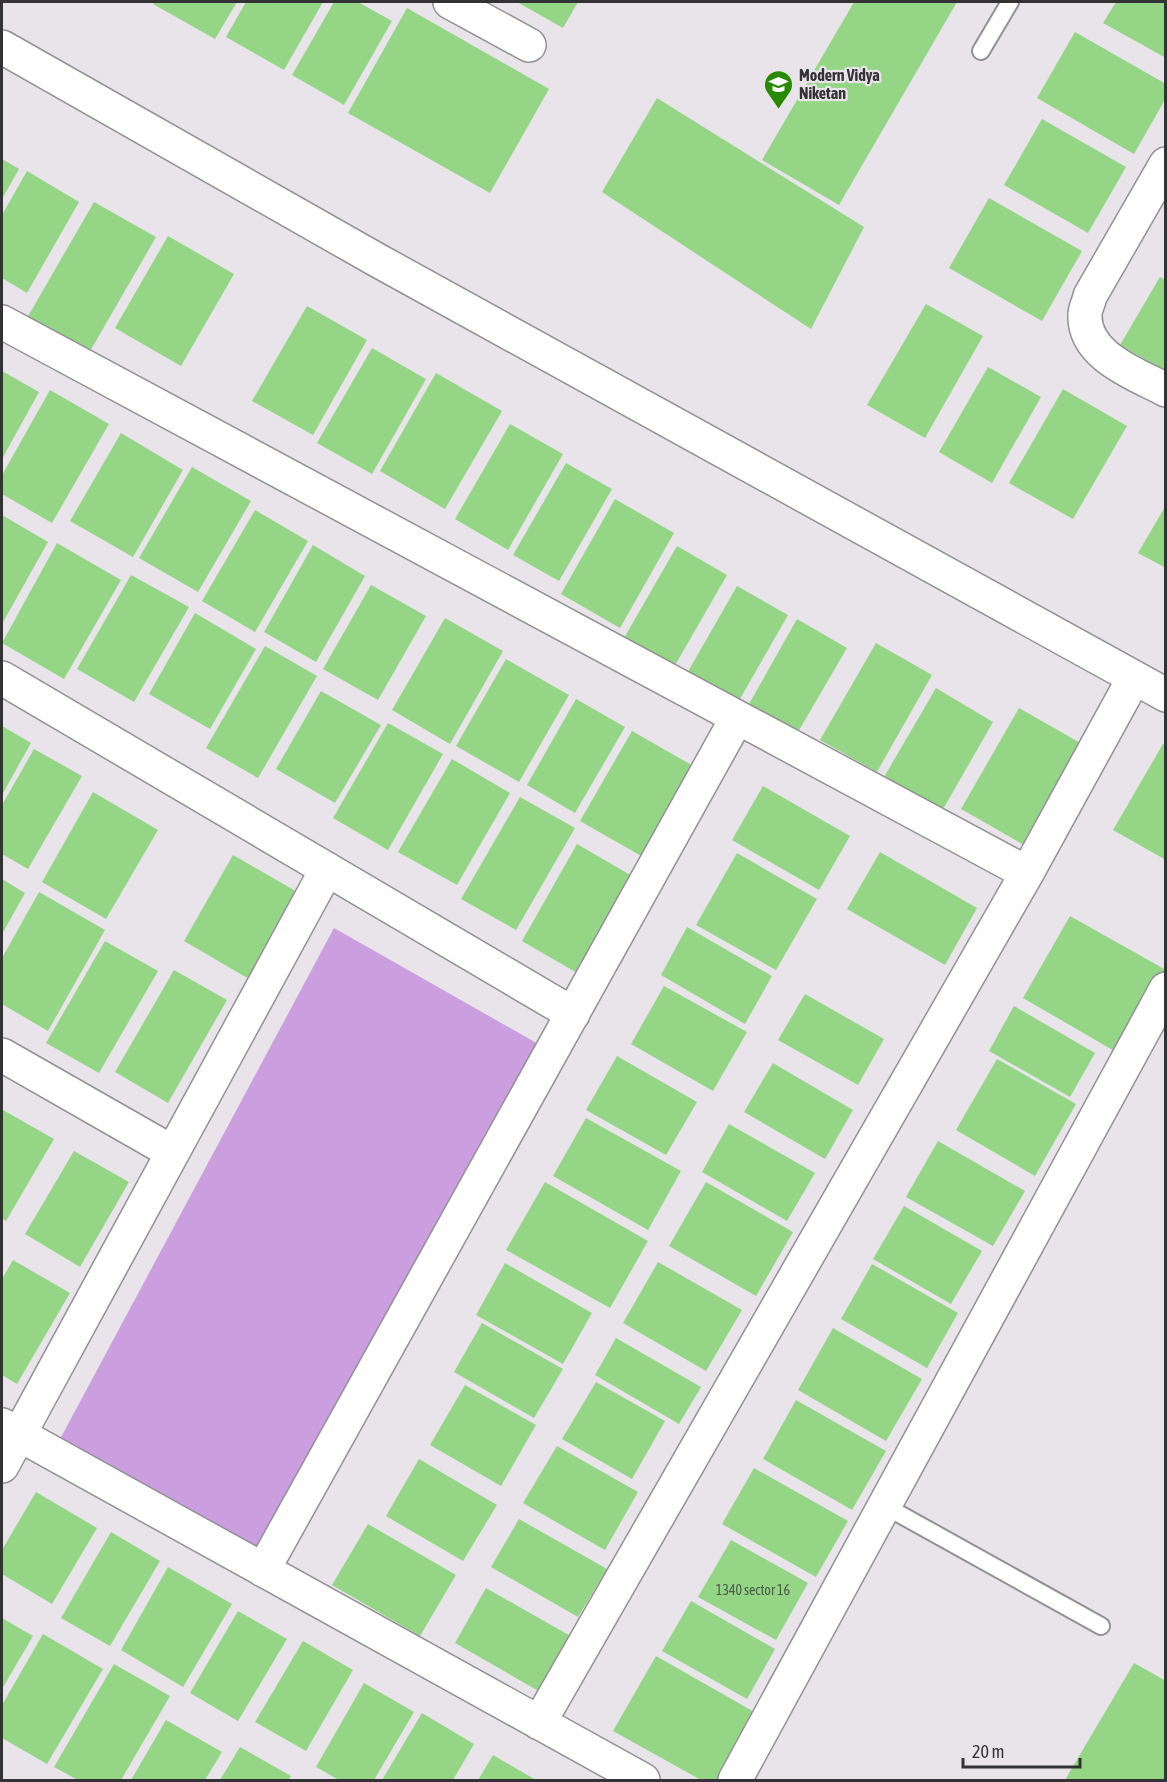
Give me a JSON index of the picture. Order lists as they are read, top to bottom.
{
  "places": {
    "school or university": ["Modern Vidya Niketan"]
  },
  "house_numbers": ["1340 sector 16"],
  "scale_bar": "20 m"
}
